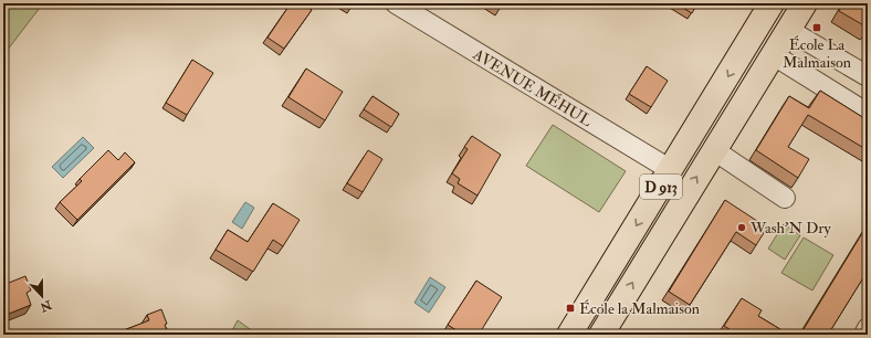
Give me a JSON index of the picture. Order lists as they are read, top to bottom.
{
  "streets": {
    "main road": ["D 913"],
    "street": ["AVENUE MÉHUL"]
  },
  "crossings": [
    ["AVENUE MÉHUL", "D 913"]
  ],
  "places": {
    "transit": ["École La Malmaison", "École la Malmaison"],
    "other": ["Wash'N Dry"]
  },
  "north": "bottom"
}
